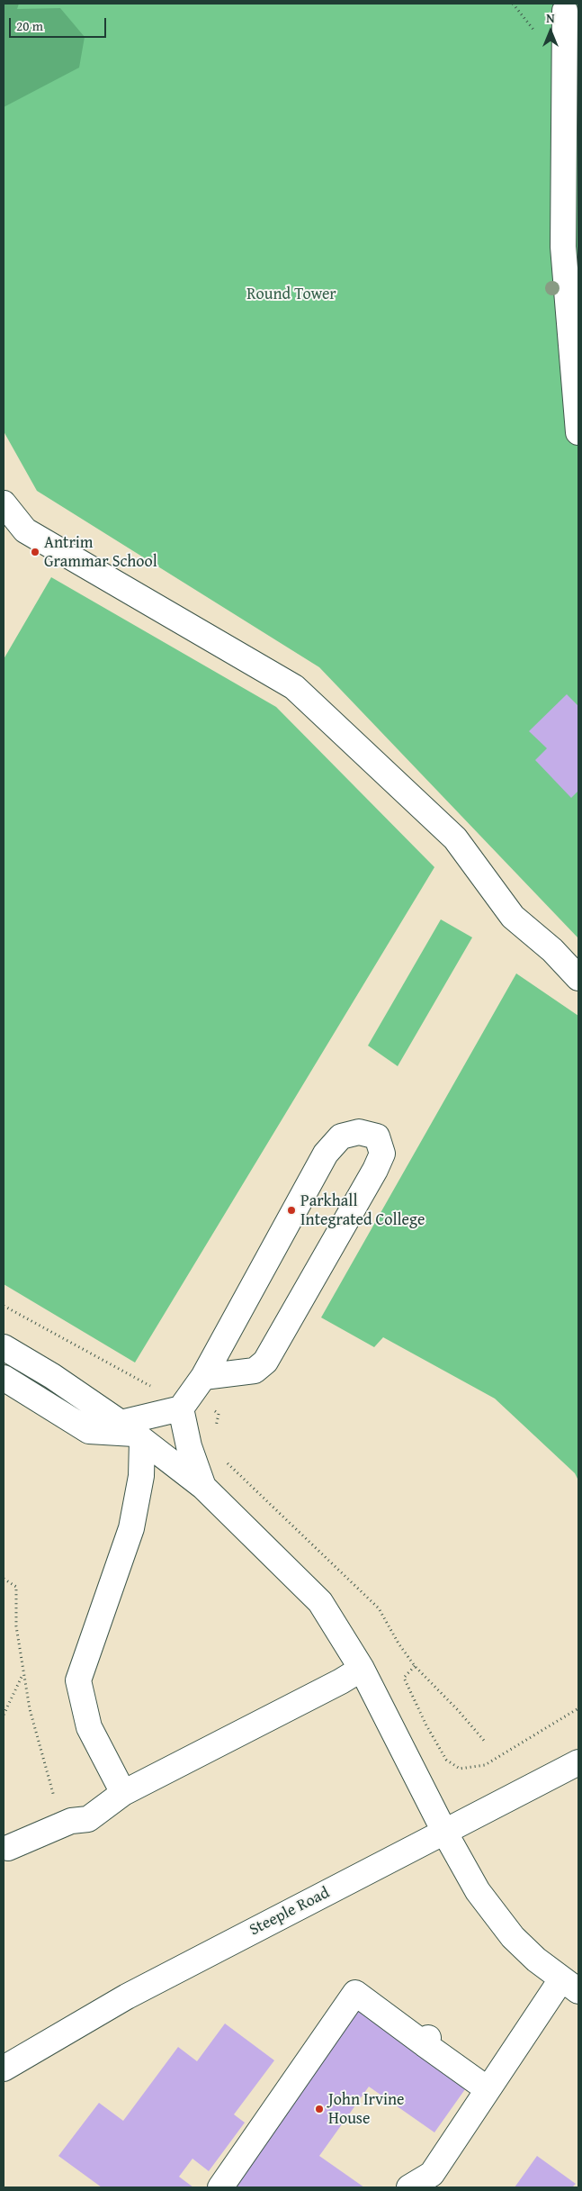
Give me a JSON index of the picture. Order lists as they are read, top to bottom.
{
  "streets": {
    "street": ["Steeple Road"]
  },
  "parks": ["Round Tower"],
  "places": ["Antrim Grammar School", "Parkhall Integrated College", "John Irvine House"],
  "scale_bar": "20 m",
  "north": "top"
}
